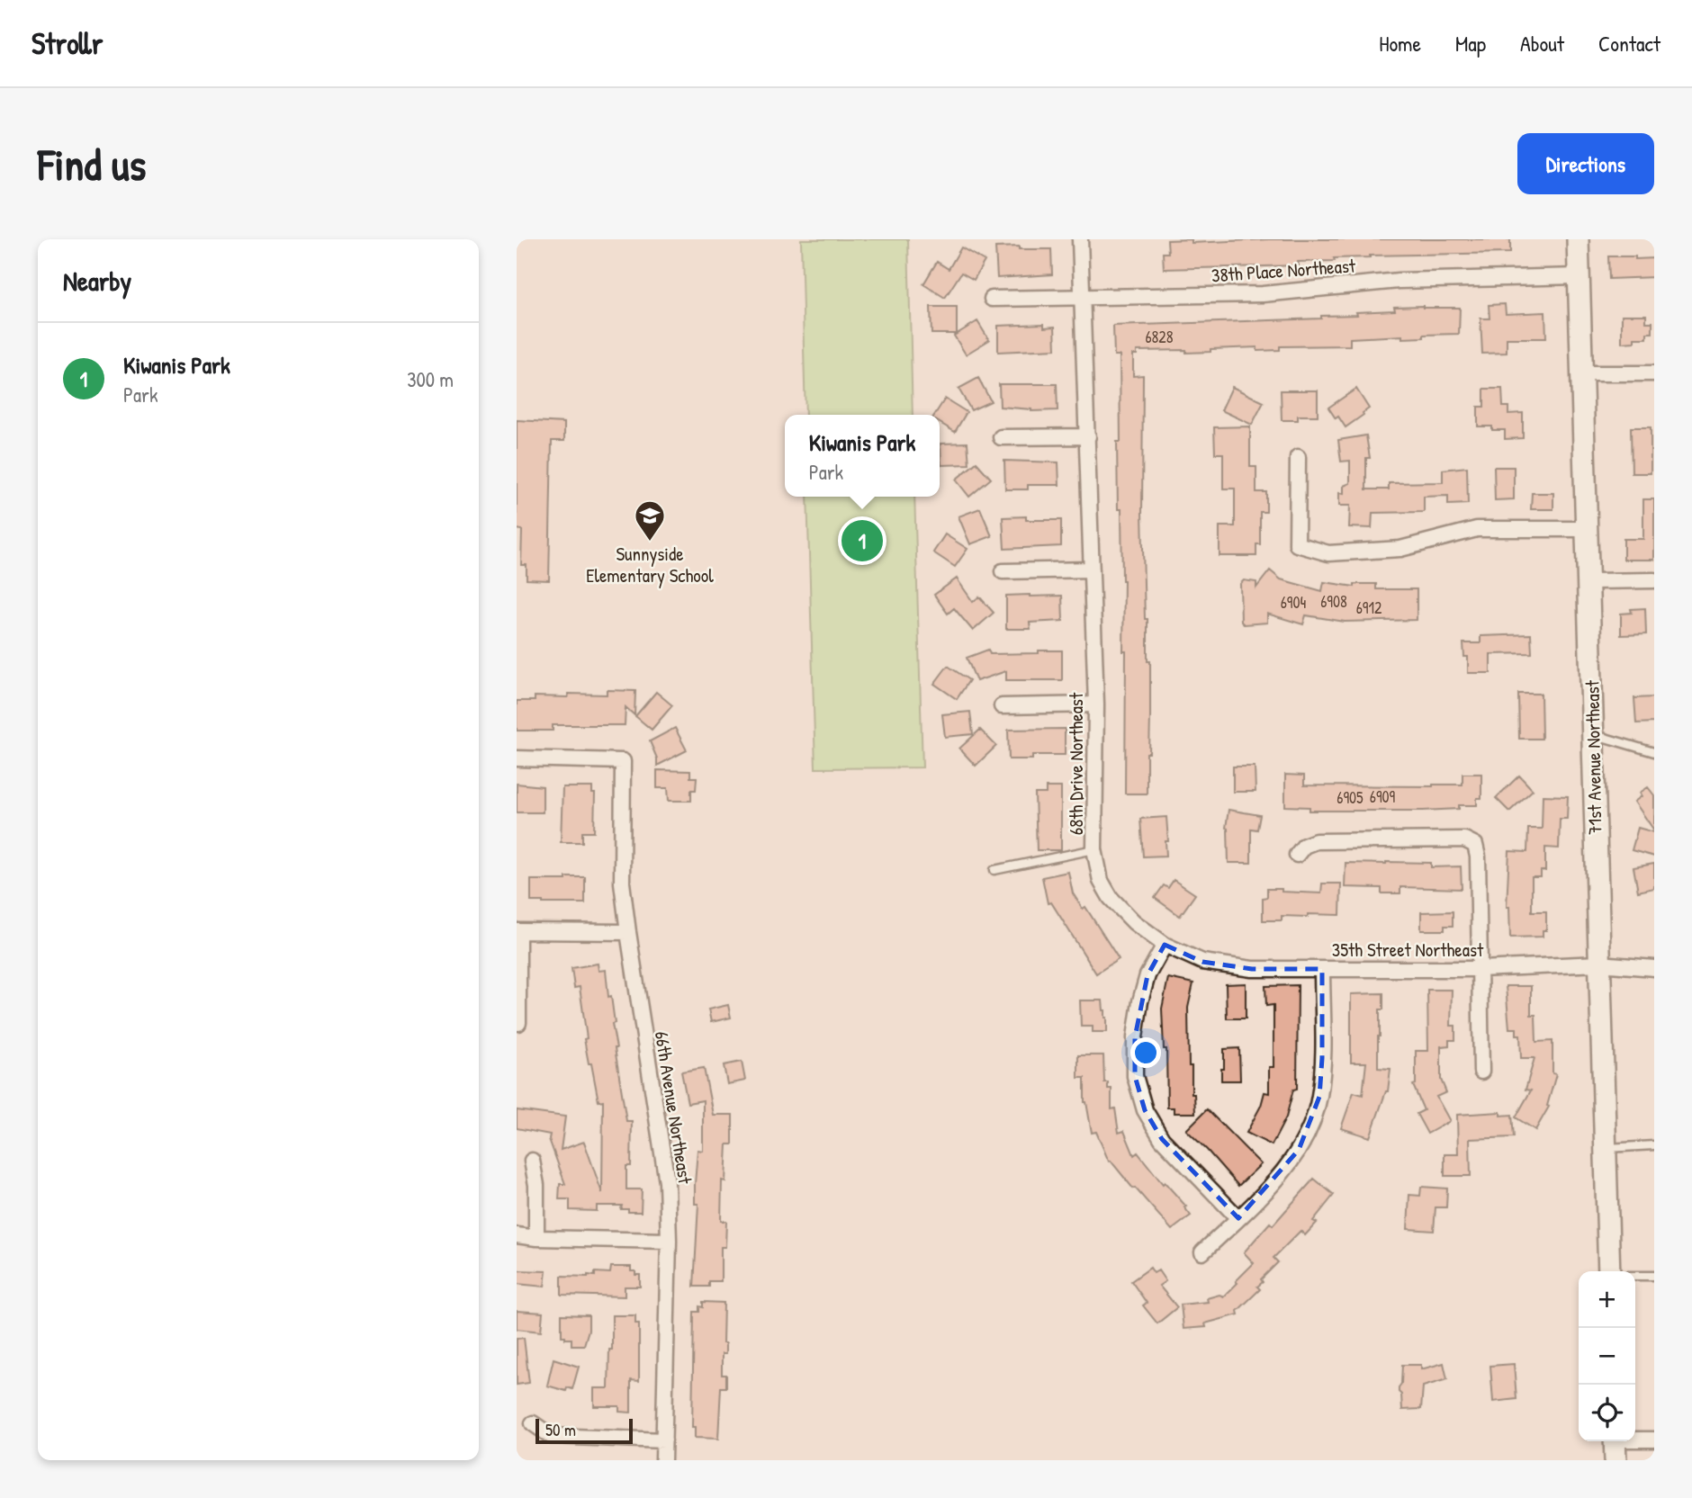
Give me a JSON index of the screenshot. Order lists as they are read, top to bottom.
{
  "streets": {
    "street": [
      "38th Place Northeast",
      "71st Avenue Northeast",
      "68th Drive Northeast",
      "35th Street Northeast",
      "66th Avenue Northeast"
    ]
  },
  "crossings": [
    ["38th Place Northeast", "71st Avenue Northeast"],
    ["38th Place Northeast", "68th Drive Northeast"],
    ["71st Avenue Northeast", "35th Street Northeast"],
    ["68th Drive Northeast", "35th Street Northeast"]
  ],
  "places": {
    "school or university": ["Sunnyside Elementary School"]
  },
  "house_numbers": [
    "6828",
    "6908",
    "6904",
    "6912",
    "6909",
    "6905"
  ],
  "scale_bar": "50 m",
  "page": {
    "header": "Strollr",
    "nav": [
      "Home",
      "Map",
      "About",
      "Contact"
    ],
    "buttons": "Directions",
    "title": "Find us",
    "heading": "Nearby",
    "list": [
      {
        "mark": "1",
        "name": "Kiwanis Park",
        "note": "Park",
        "value": "300 m"
      }
    ],
    "popup": ["Kiwanis Park", "Park"],
    "pins": "1",
    "map_buttons": ["+", "−"],
    "scale": "50 m"
  }
}
